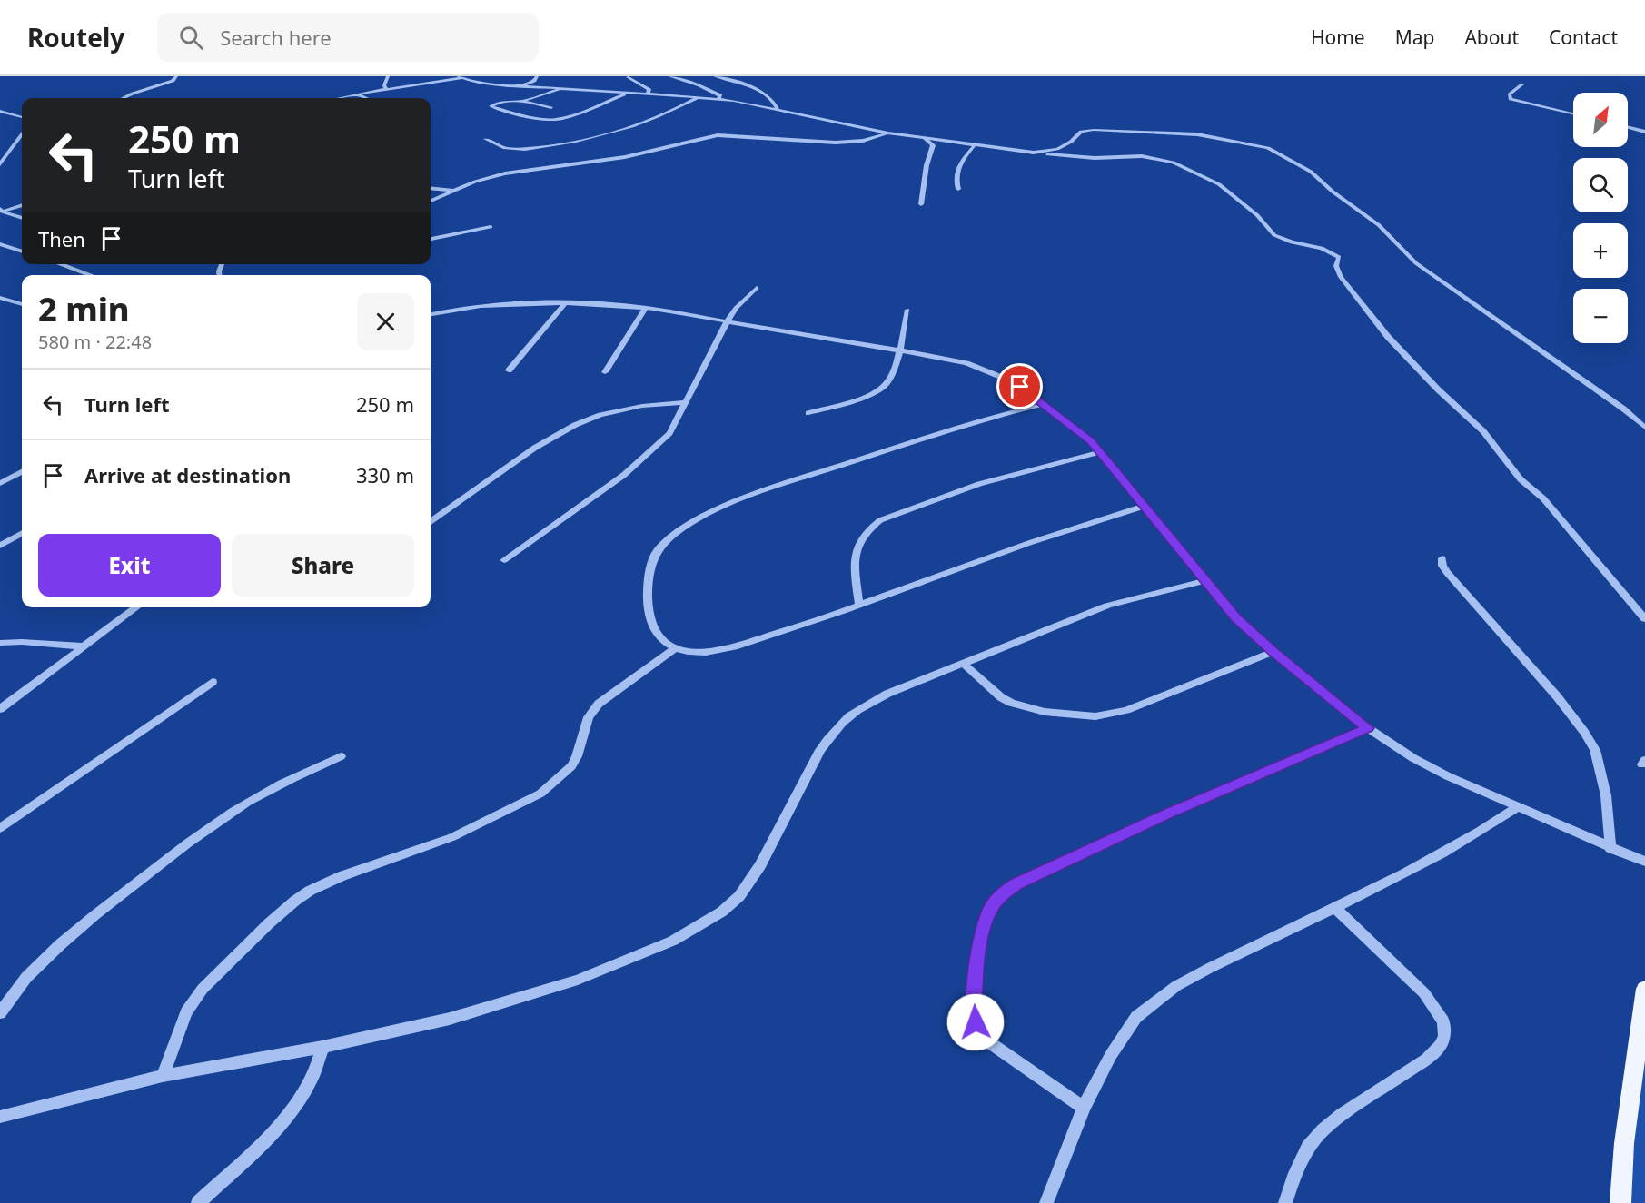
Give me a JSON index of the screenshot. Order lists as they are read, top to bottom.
{
  "north": "top right",
  "page": {
    "header": "Routely",
    "search": "Search here",
    "nav": [
      "Home",
      "Map",
      "About",
      "Contact"
    ],
    "map_buttons": ["+", "−"],
    "turn": ["250 m", "Turn left"],
    "then": "Then",
    "heading": ["2 min", "580 m · 22:48"],
    "list": [
      {
        "name": "Turn left",
        "value": "250 m"
      },
      {
        "name": "Arrive at destination",
        "value": "330 m"
      }
    ],
    "buttons": ["Exit", "Share"]
  }
}
